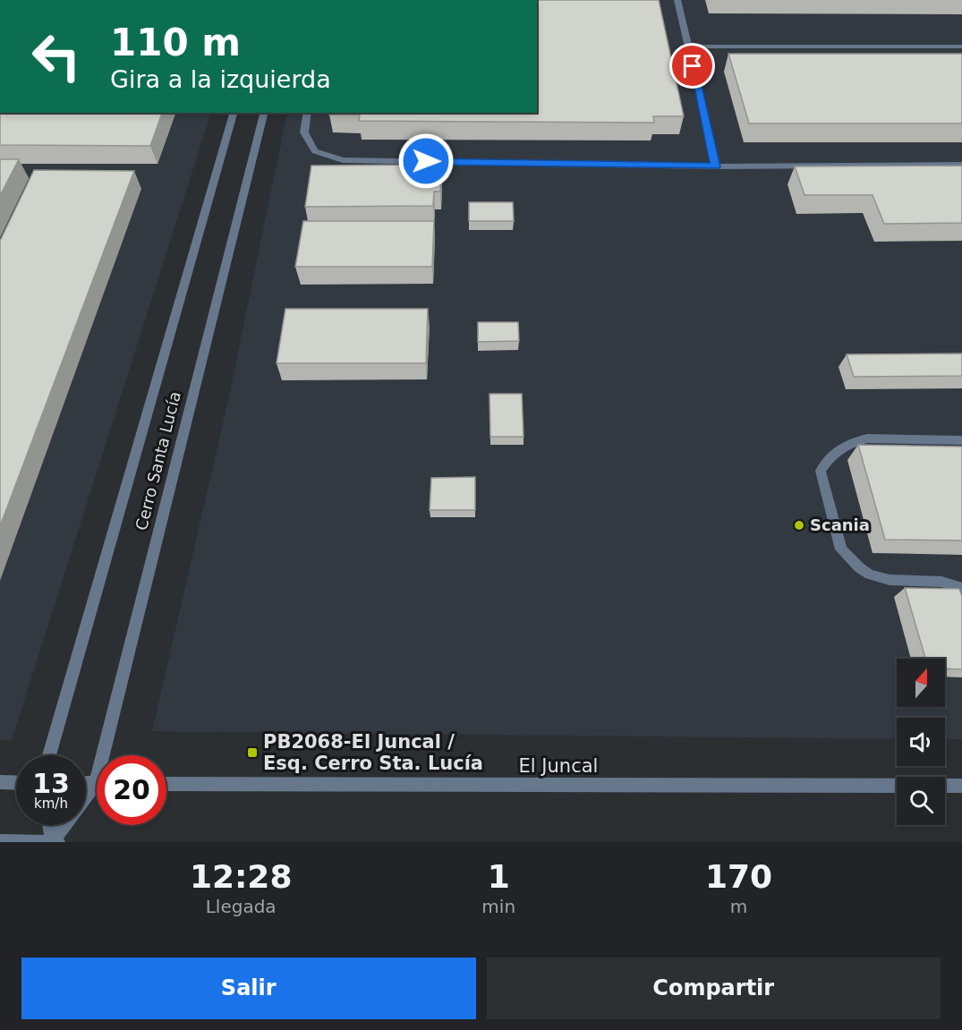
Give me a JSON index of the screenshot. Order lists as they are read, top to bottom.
{
  "streets": {
    "street": ["Cerro Santa Lucía", "El Juncal"]
  },
  "places": {
    "other": ["Scania"],
    "transit": ["PB2068-El Juncal / Esq. Cerro Sta. Lucía"]
  },
  "north": "top",
  "page": {
    "turn": ["110 m", "Gira a la izquierda"],
    "speed": "13 km/h",
    "limit": "20",
    "eta": [
      "12:28",
      "Llegada",
      "1",
      "min",
      "170",
      "m"
    ],
    "buttons": ["Salir", "Compartir"]
  }
}
